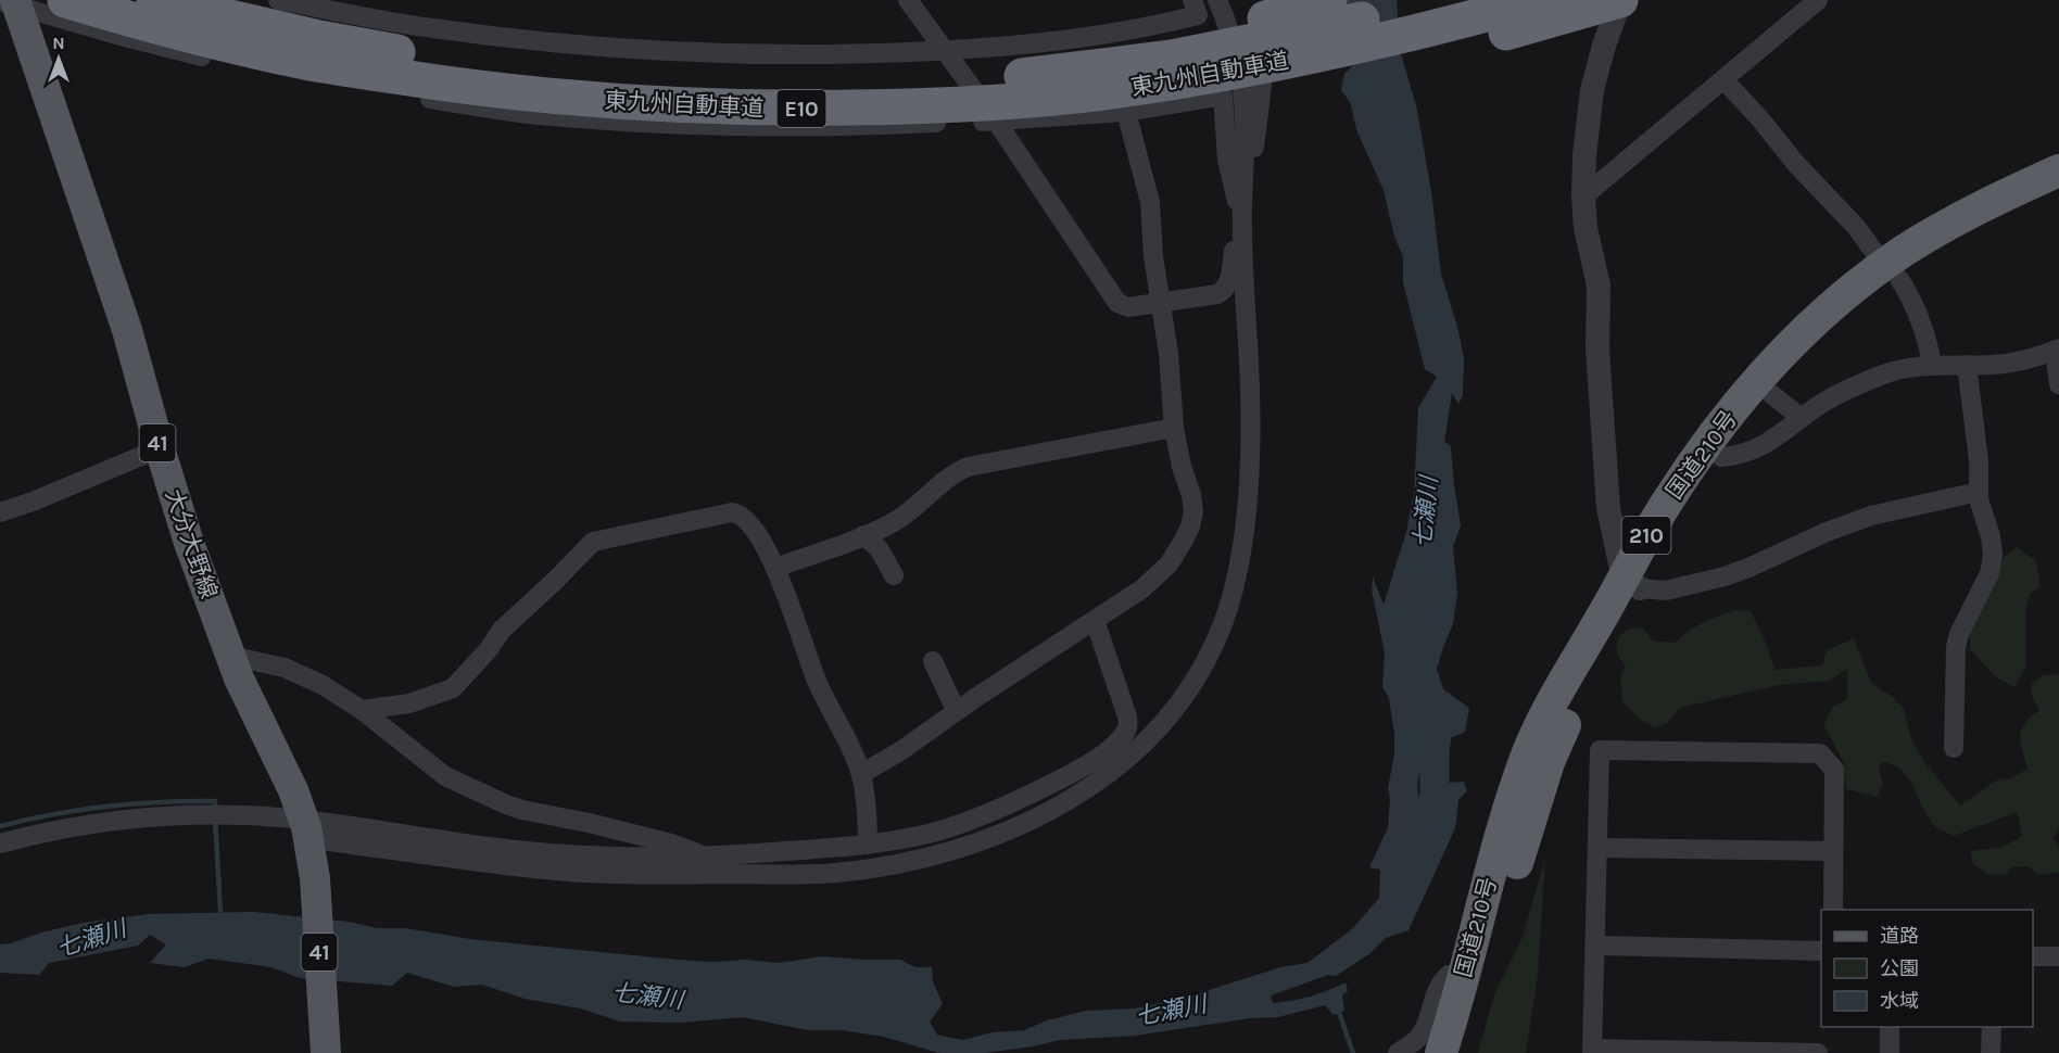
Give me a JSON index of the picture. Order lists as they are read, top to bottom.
{
  "streets": {
    "highway": [
      "東九州自動車道",
      "E10",
      "国道210号",
      "210"
    ],
    "main road": ["41", "大分大野線"]
  },
  "water": ["七瀬川"],
  "legend": ["道路", "公園", "水域"],
  "north": "top"
}
